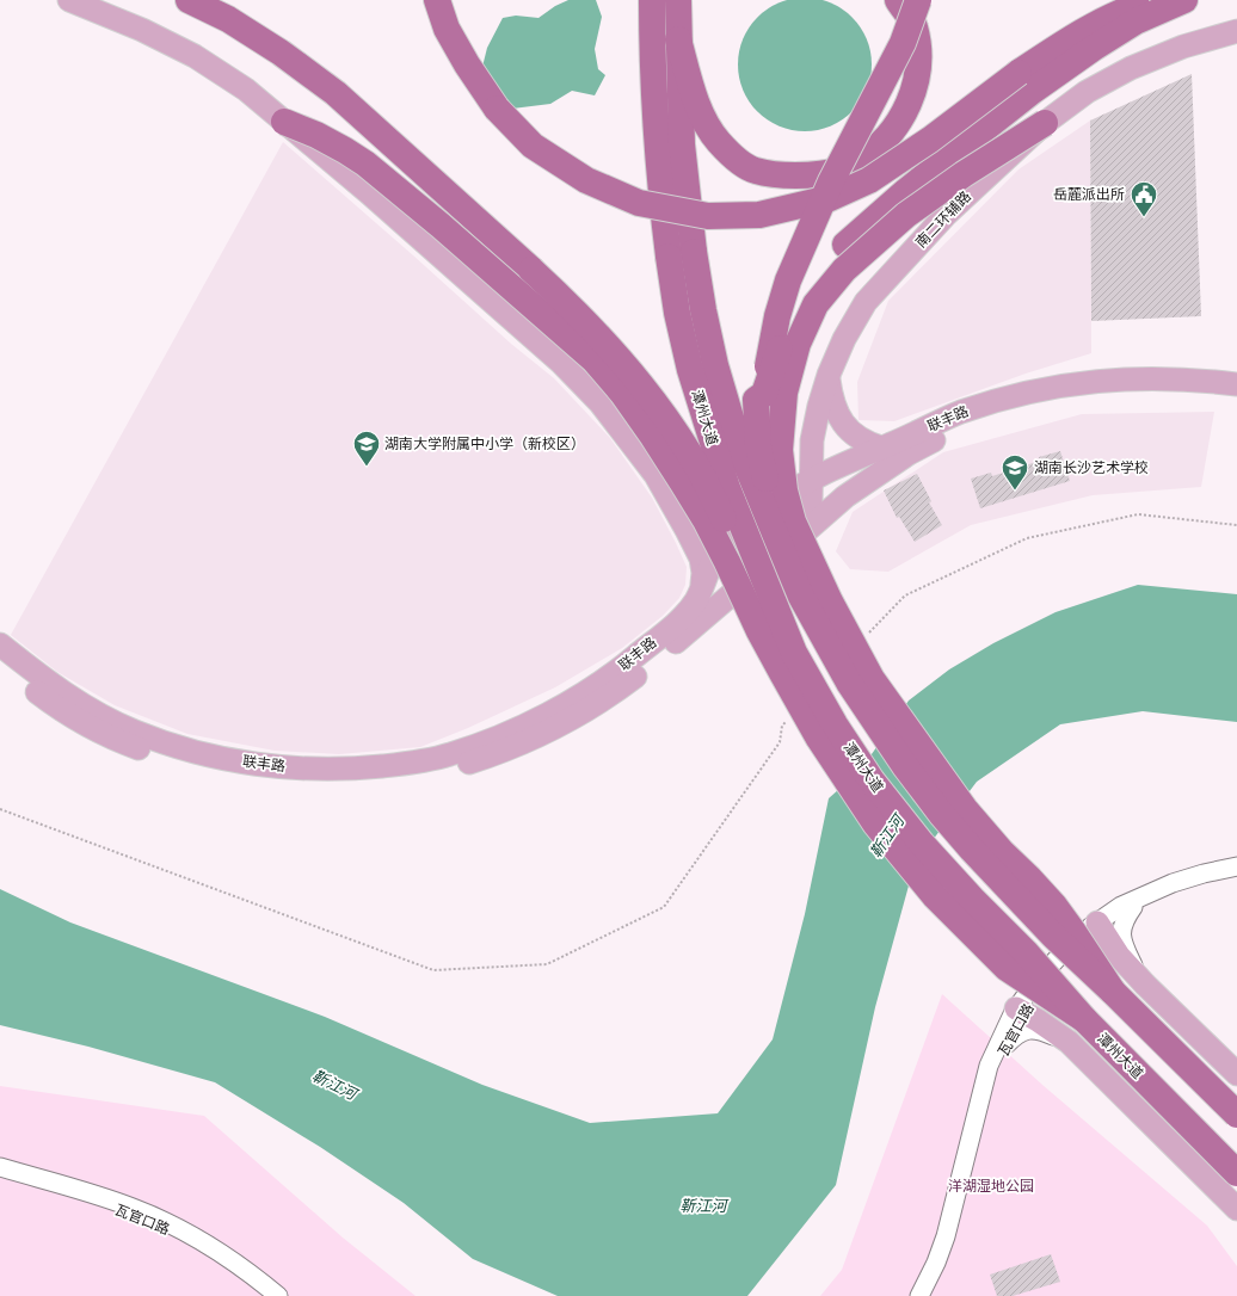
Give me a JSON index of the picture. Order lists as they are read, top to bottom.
{
  "streets": {
    "highway": ["潭州大道"],
    "main road": ["南二环辅路", "联丰路"],
    "street": ["瓦官口路"]
  },
  "crossings": [
    ["南二环辅路", "联丰路"],
    ["潭州大道", "瓦官口路"]
  ],
  "water": ["靳江河"],
  "parks": ["洋湖湿地公园"],
  "places": {
    "public building": ["岳麓派出所"],
    "school or university": ["湖南大学附属中小学（新校区）", "湖南长沙艺术学校"]
  }
}
